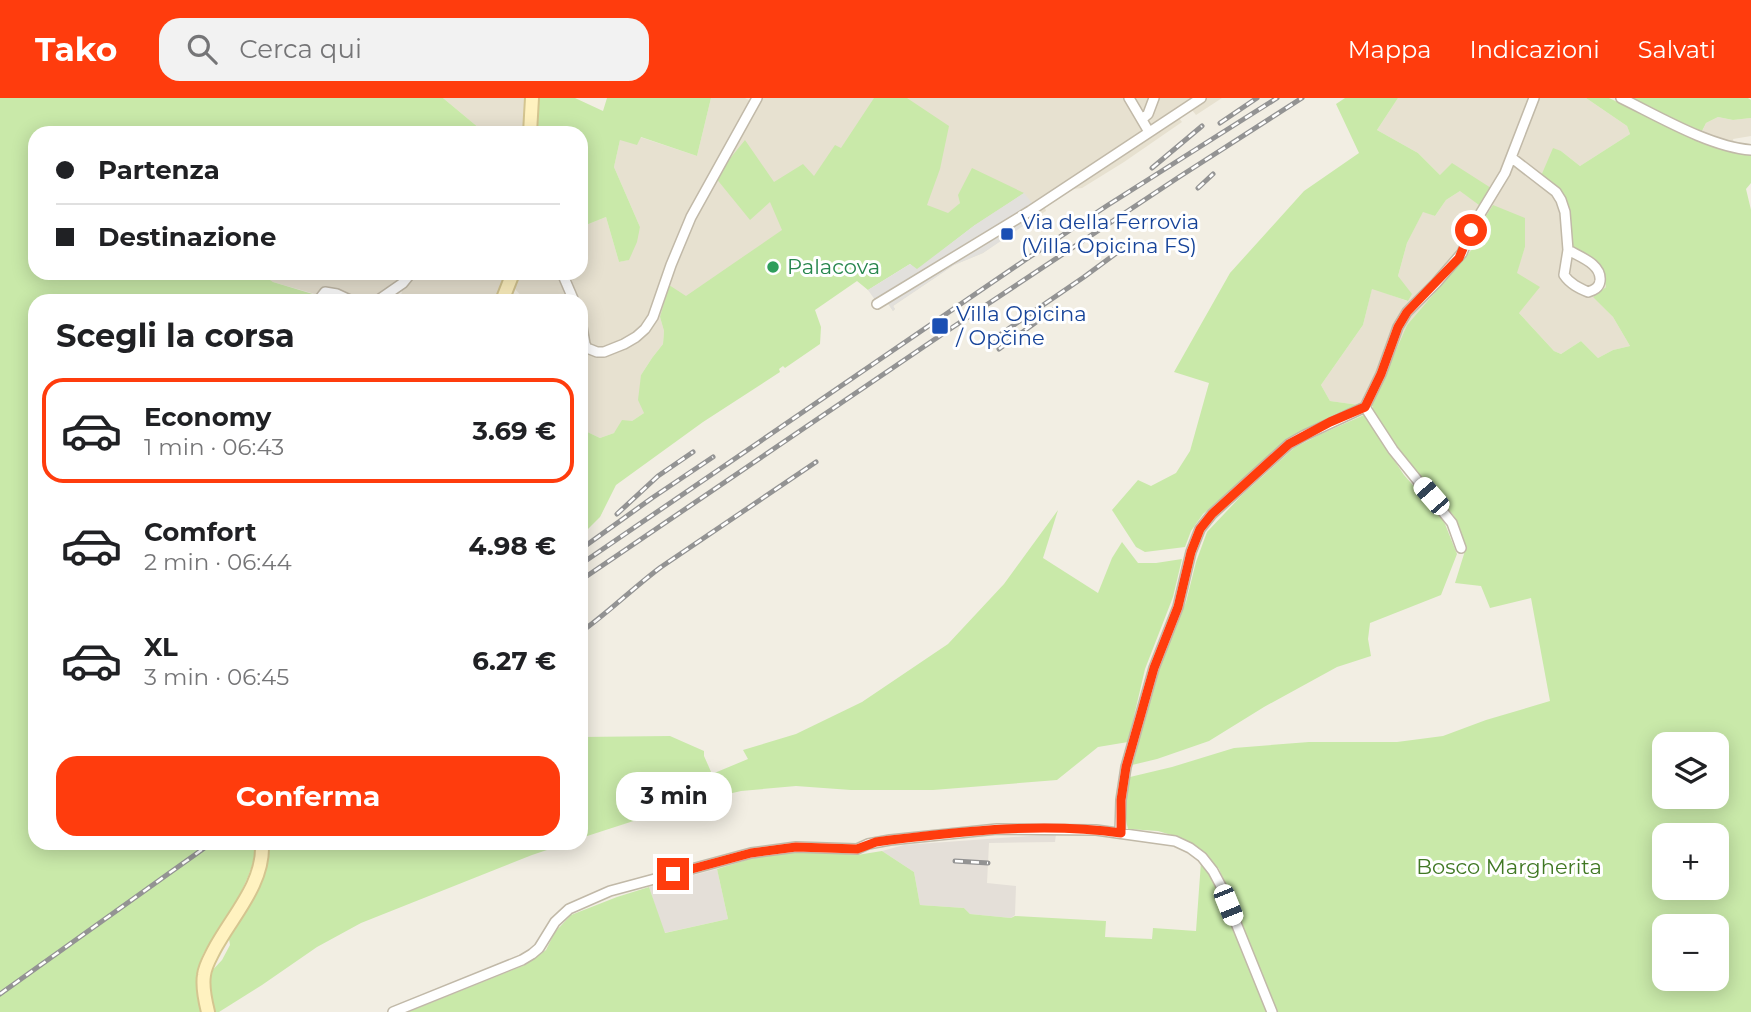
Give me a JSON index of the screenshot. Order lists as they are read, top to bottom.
{
  "parks": ["Bosco Margherita"],
  "places": {
    "transit": ["Via della Ferrovia (Villa Opicina FS)", "Villa Opicina / Opčine"],
    "other": ["Palacova"]
  },
  "page": {
    "header": "Tako",
    "search": "Cerca qui",
    "nav": ["Mappa", "Indicazioni", "Salvati"],
    "banner": ["Partenza", "Destinazione"],
    "heading": "Scegli la corsa",
    "list": [
      {
        "name": "Economy",
        "note": "1 min · 06:43",
        "value": "3.69 €"
      },
      {
        "name": "Comfort",
        "note": "2 min · 06:44",
        "value": "4.98 €"
      },
      {
        "name": "XL",
        "note": "3 min · 06:45",
        "value": "6.27 €"
      }
    ],
    "map_buttons": ["+", "−"],
    "buttons": "Conferma",
    "bubble": "3 min"
  }
}
